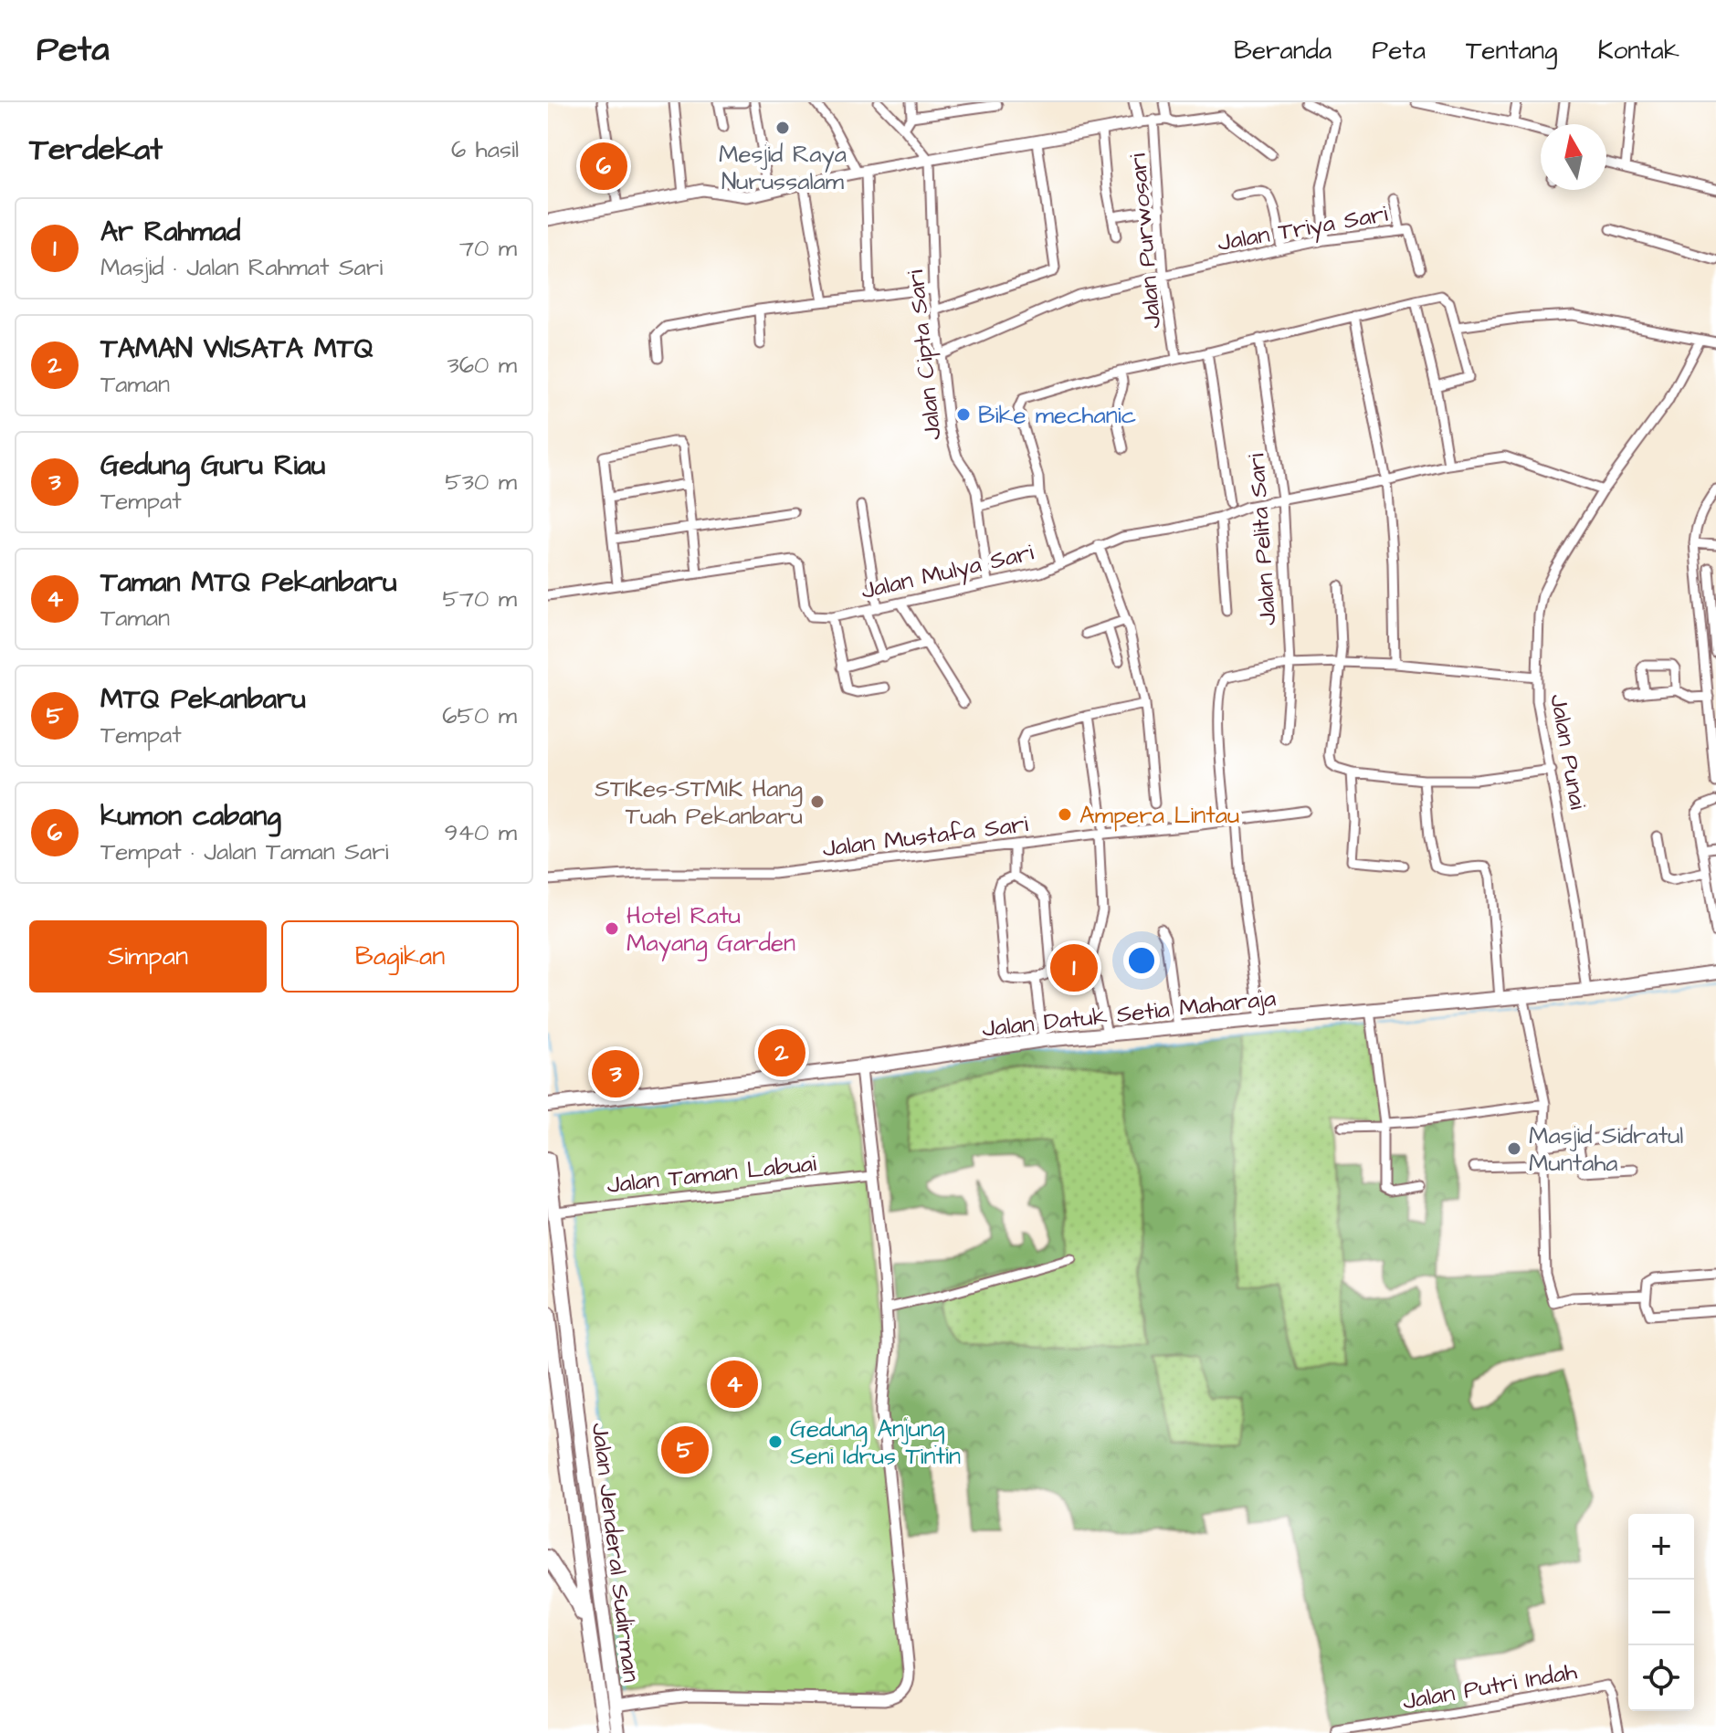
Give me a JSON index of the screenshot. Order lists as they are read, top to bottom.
{
  "streets": {
    "main road": ["Jalan Datuk Setia Maharaja", "Jalan Jenderal Sudirman"],
    "street": [
      "Jalan Triya Sari",
      "Jalan Purwosari",
      "Jalan Cipta Sari",
      "Jalan Pelita Sari",
      "Jalan Mulya Sari",
      "Jalan Punai",
      "Jalan Mustafa Sari",
      "Jalan Taman Labuai",
      "Jalan Putri Indah"
    ]
  },
  "crossings": [
    ["Jalan Triya Sari", "Jalan Purwosari"],
    ["Jalan Triya Sari", "Jalan Cipta Sari"],
    ["Jalan Cipta Sari", "Jalan Mulya Sari"],
    ["Jalan Pelita Sari", "Jalan Mulya Sari"],
    ["Jalan Pelita Sari", "Jalan Punai"],
    ["Jalan Punai", "Jalan Mustafa Sari"],
    ["Jalan Punai", "Jalan Datuk Setia Maharaja"],
    ["Jalan Taman Labuai", "Jalan Jenderal Sudirman"]
  ],
  "places": [
    "Mesjid Raya Nurussalam",
    "Bike mechanic",
    "STIKes-STMIK Hang Tuah Pekanbaru",
    "Ampera Lintau",
    "Hotel Ratu Mayang Garden",
    "Masjid Sidratul Muntaha",
    "Gedung Anjung Seni Idrus Tintin"
  ],
  "north": "top",
  "page": {
    "header": "Peta",
    "nav": [
      "Beranda",
      "Peta",
      "Tentang",
      "Kontak"
    ],
    "heading": ["Terdekat", "6 hasil"],
    "pins": [
      "6",
      "1",
      "2",
      "3",
      "4",
      "5"
    ],
    "list": [
      {
        "mark": "1",
        "name": "Ar Rahmad",
        "note": "Masjid · Jalan Rahmat Sari",
        "value": "70 m"
      },
      {
        "mark": "2",
        "name": "TAMAN WISATA MTQ",
        "note": "Taman",
        "value": "360 m"
      },
      {
        "mark": "3",
        "name": "Gedung Guru Riau",
        "note": "Tempat",
        "value": "530 m"
      },
      {
        "mark": "4",
        "name": "Taman MTQ Pekanbaru",
        "note": "Taman",
        "value": "570 m"
      },
      {
        "mark": "5",
        "name": "MTQ Pekanbaru",
        "note": "Tempat",
        "value": "650 m"
      },
      {
        "mark": "6",
        "name": "kumon cabang",
        "note": "Tempat · Jalan Taman Sari",
        "value": "940 m"
      }
    ],
    "buttons": ["Simpan", "Bagikan"],
    "map_buttons": ["+", "−"]
  }
}
